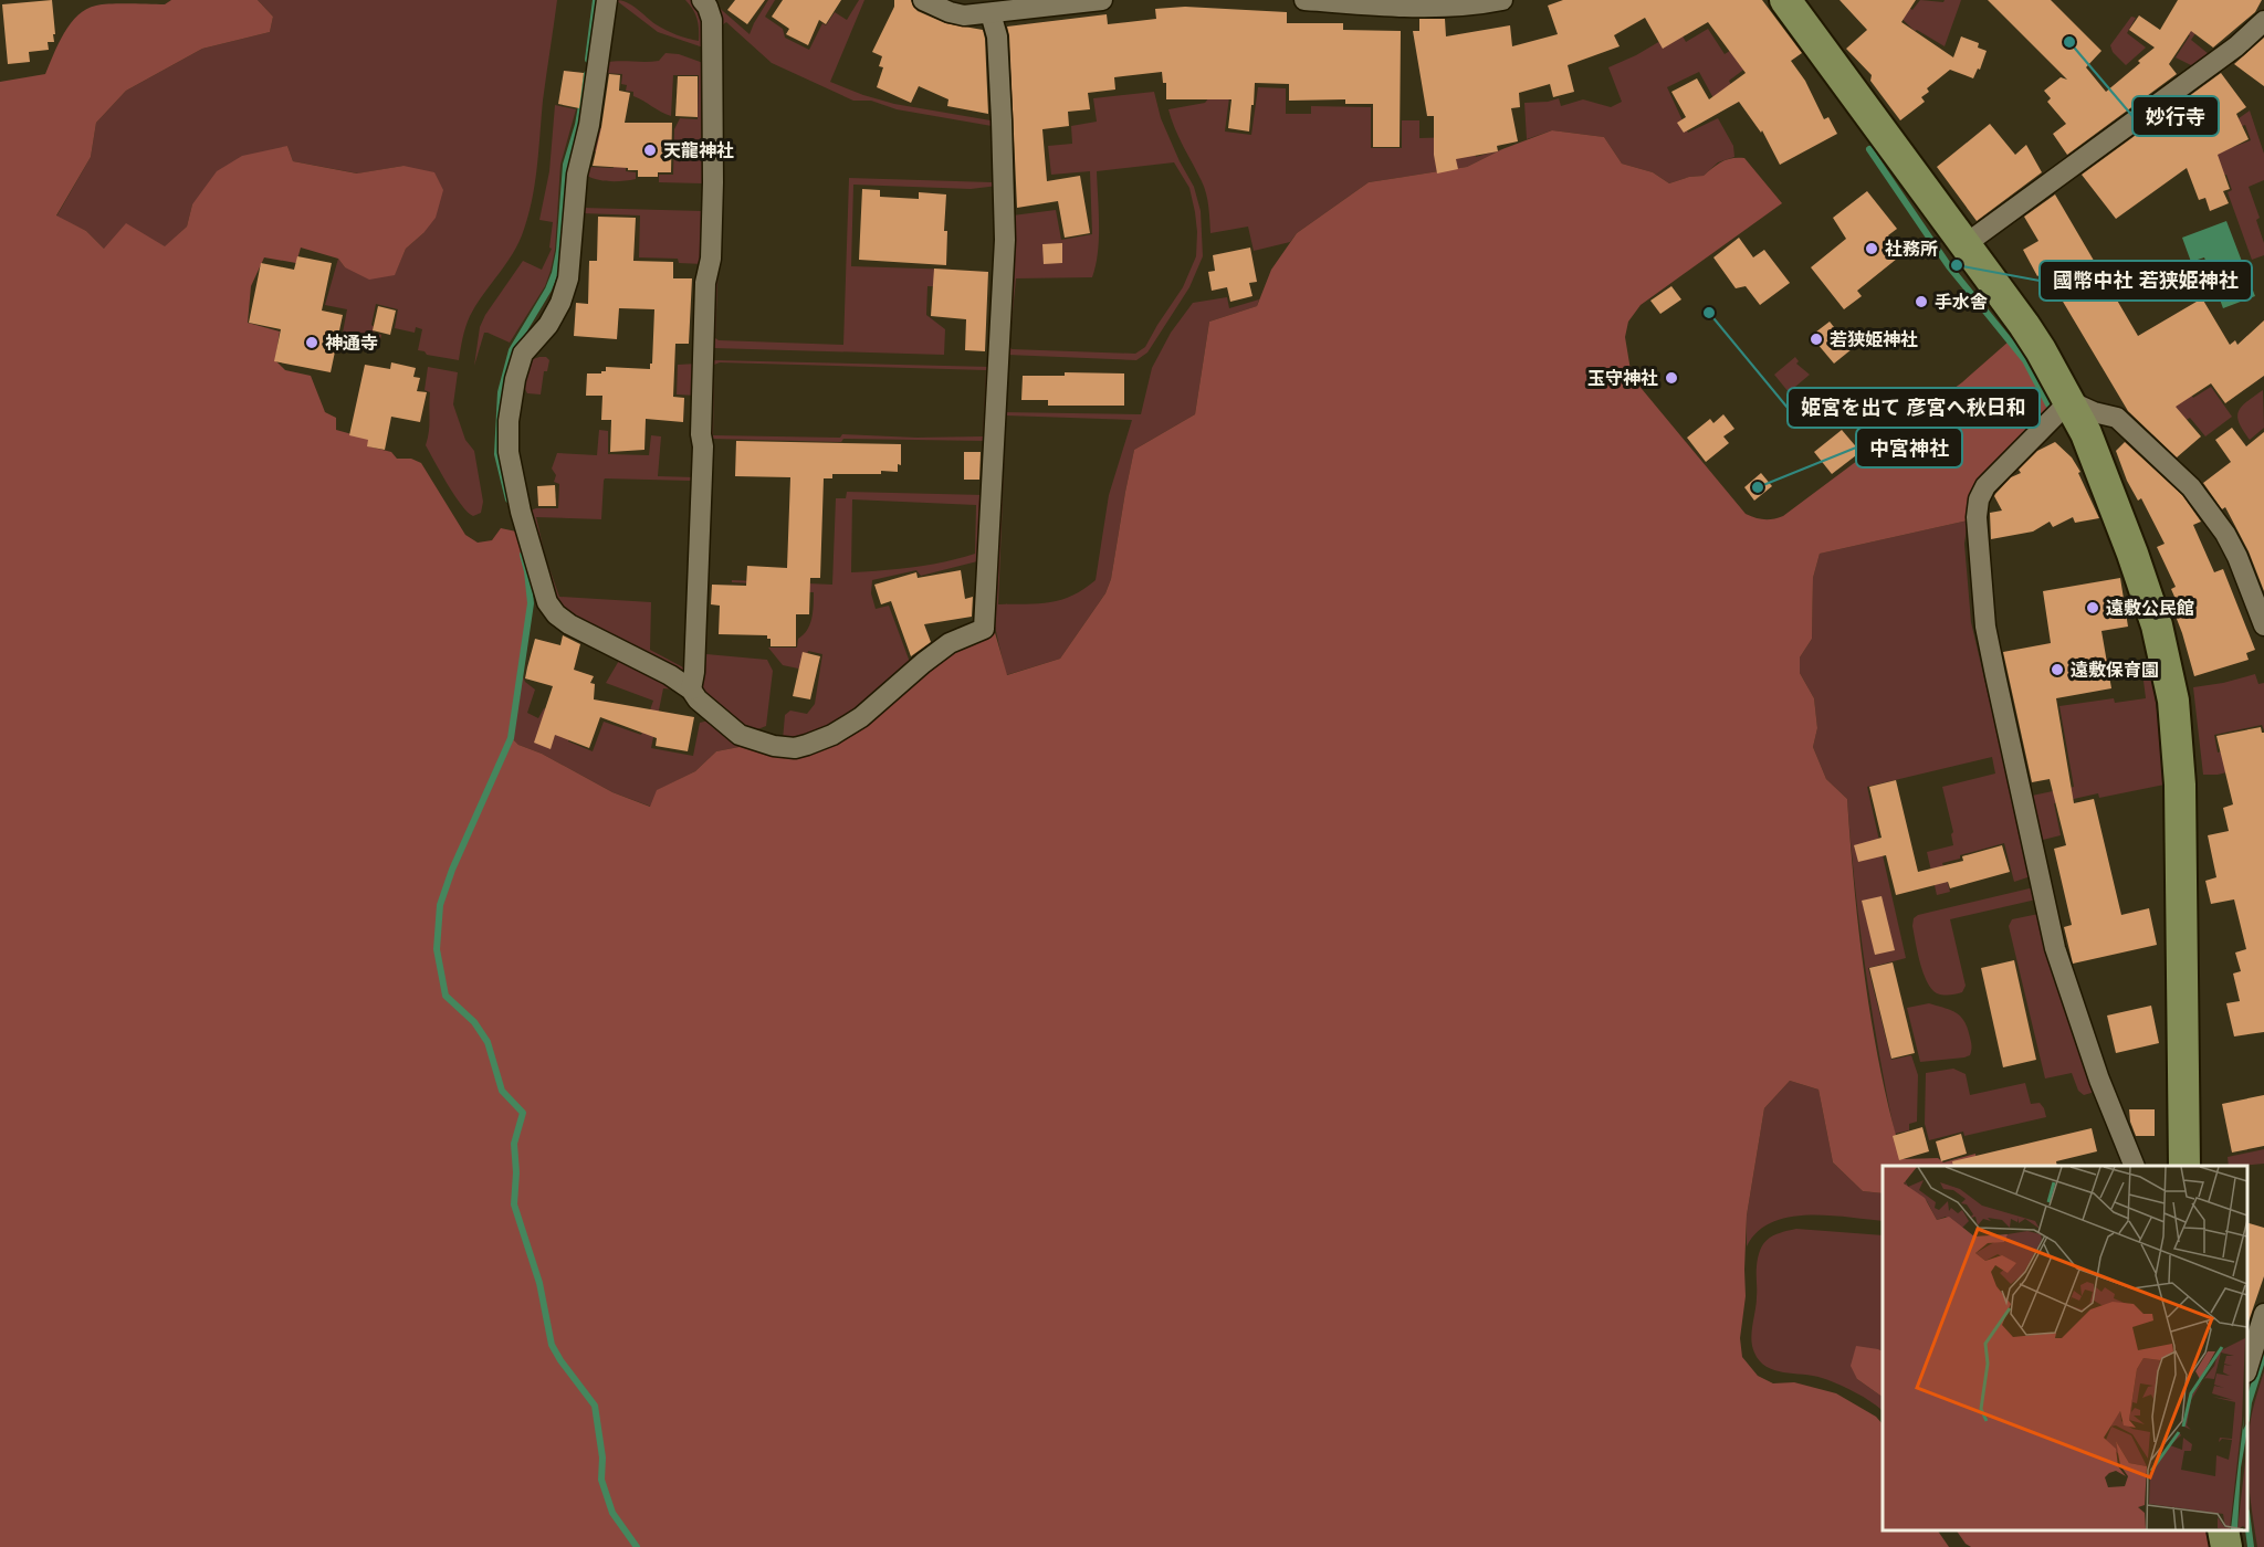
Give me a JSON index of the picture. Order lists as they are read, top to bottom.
{
  "places": [
    "妙行寺",
    "天龍神社",
    "社務所",
    "國幣中社 若狭姫神社",
    "手水舎",
    "姫宮を出て 彦宮へ秋日和",
    "若狭姫神社",
    "神通寺",
    "玉守神社",
    "中宮神社",
    "遠敷公民館",
    "遠敷保育園"
  ]
}
